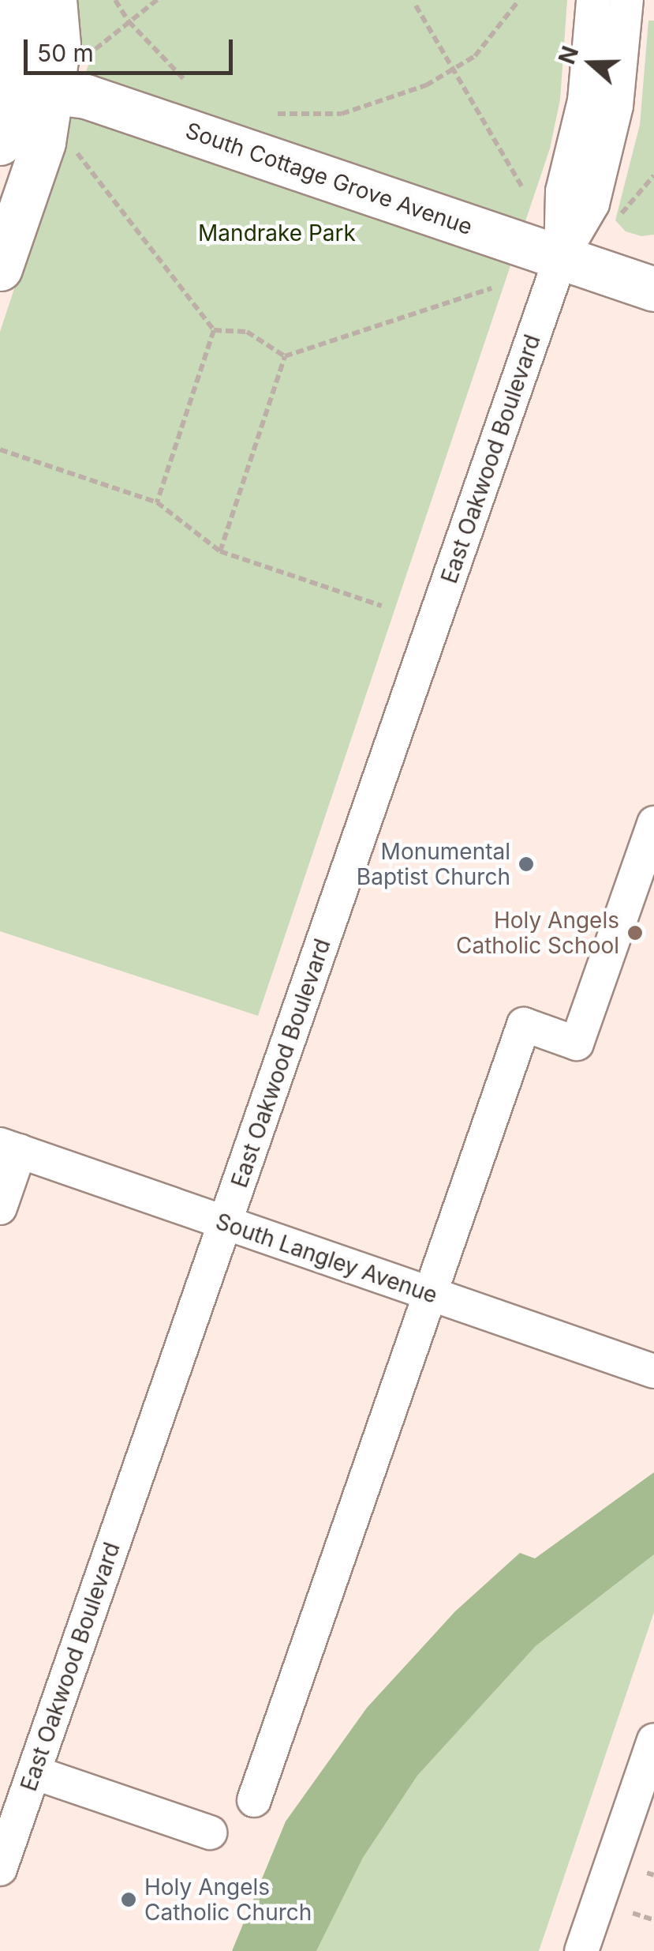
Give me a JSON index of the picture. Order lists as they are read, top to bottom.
{
  "streets": {
    "main road": ["South Cottage Grove Avenue"],
    "street": ["East Oakwood Boulevard", "South Langley Avenue"]
  },
  "crossings": [
    ["South Cottage Grove Avenue", "East Oakwood Boulevard"],
    ["East Oakwood Boulevard", "South Langley Avenue"]
  ],
  "parks": ["Mandrake Park"],
  "places": ["Monumental Baptist Church", "Holy Angels Catholic School", "Holy Angels Catholic Church"],
  "scale_bar": "50 m",
  "north": "left"
}
